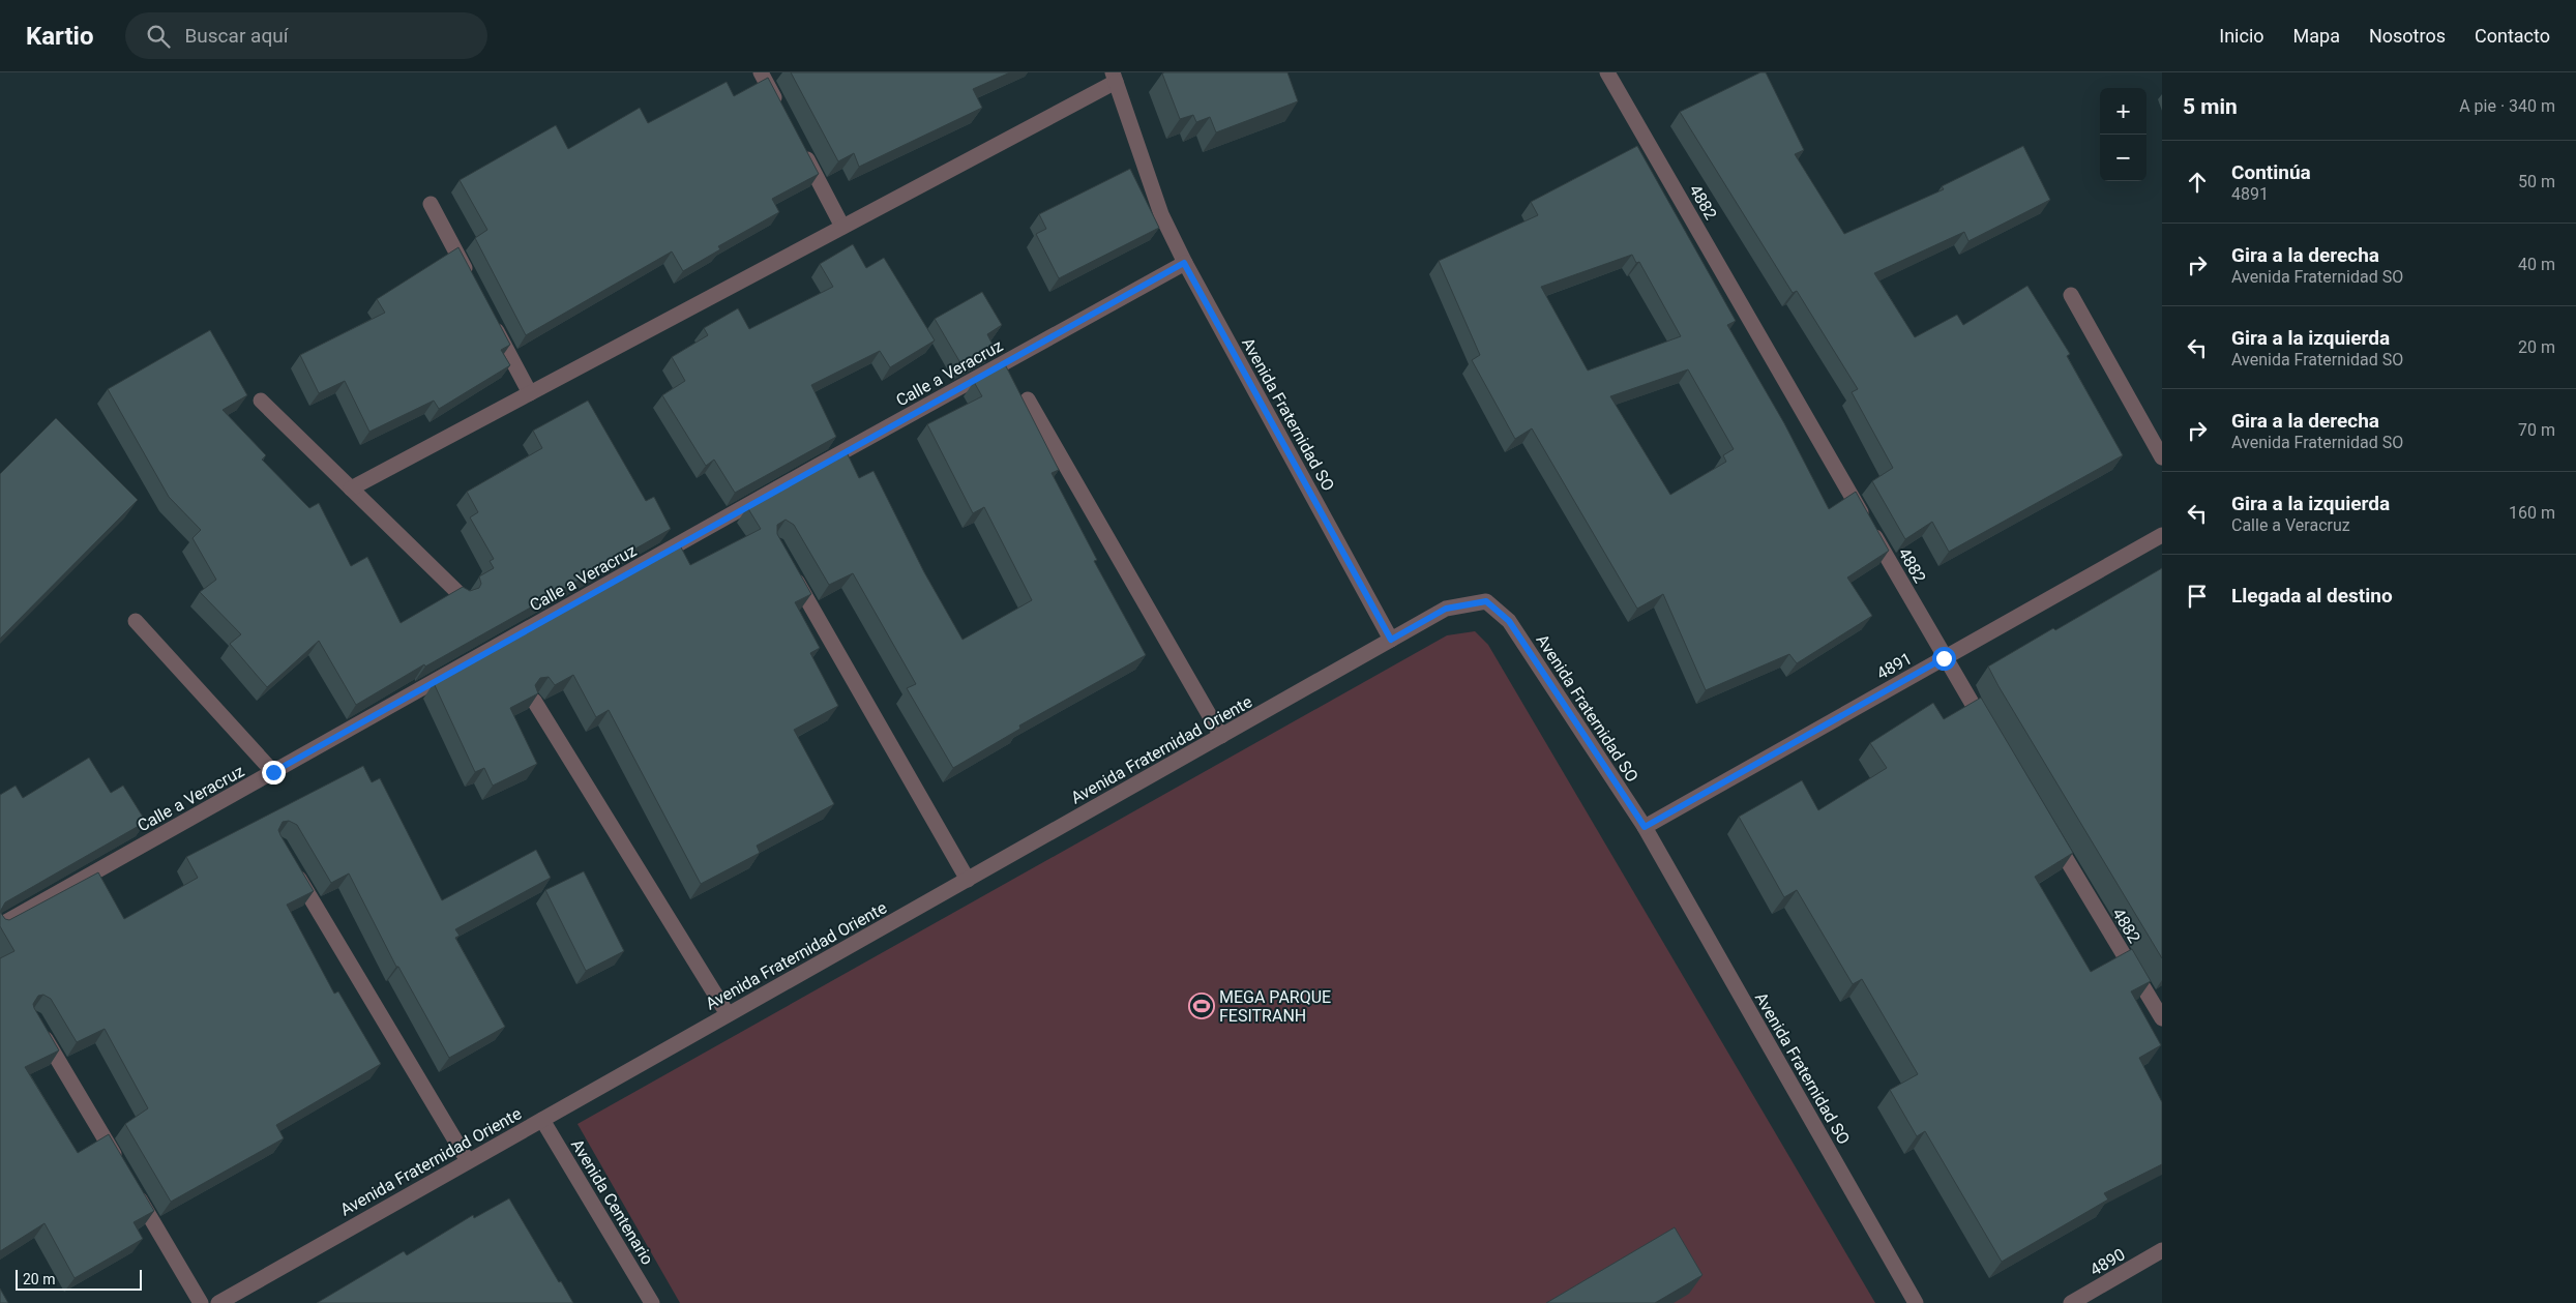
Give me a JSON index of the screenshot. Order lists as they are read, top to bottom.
{
  "streets": {
    "street": [
      "4882",
      "Calle a Veracruz",
      "Avenida Fraternidad SO",
      "4891",
      "Avenida Fraternidad Oriente",
      "Avenida Centenario",
      "4890"
    ]
  },
  "crossings": [
    ["4882", "4891"],
    ["Calle a Veracruz", "Avenida Fraternidad SO"],
    ["Avenida Fraternidad SO", "4891"],
    ["Avenida Fraternidad SO", "Avenida Fraternidad Oriente"],
    ["Avenida Fraternidad Oriente", "Avenida Centenario"]
  ],
  "places": {
    "sports": ["MEGA PARQUE FESITRANH"]
  },
  "scale_bar": "20 m",
  "page": {
    "header": "Kartio",
    "search": "Buscar aquí",
    "nav": [
      "Inicio",
      "Mapa",
      "Nosotros",
      "Contacto"
    ],
    "heading": ["5 min", "A pie · 340 m"],
    "map_buttons": ["+", "−"],
    "list": [
      ["Continúa", "4891", "50 m"],
      ["Gira a la derecha", "Avenida Fraternidad SO", "40 m"],
      ["Gira a la izquierda", "Avenida Fraternidad SO", "20 m"],
      ["Gira a la derecha", "Avenida Fraternidad SO", "70 m"],
      ["Gira a la izquierda", "Calle a Veracruz", "160 m"],
      "Llegada al destino"
    ],
    "scale": "20 m"
  }
}
